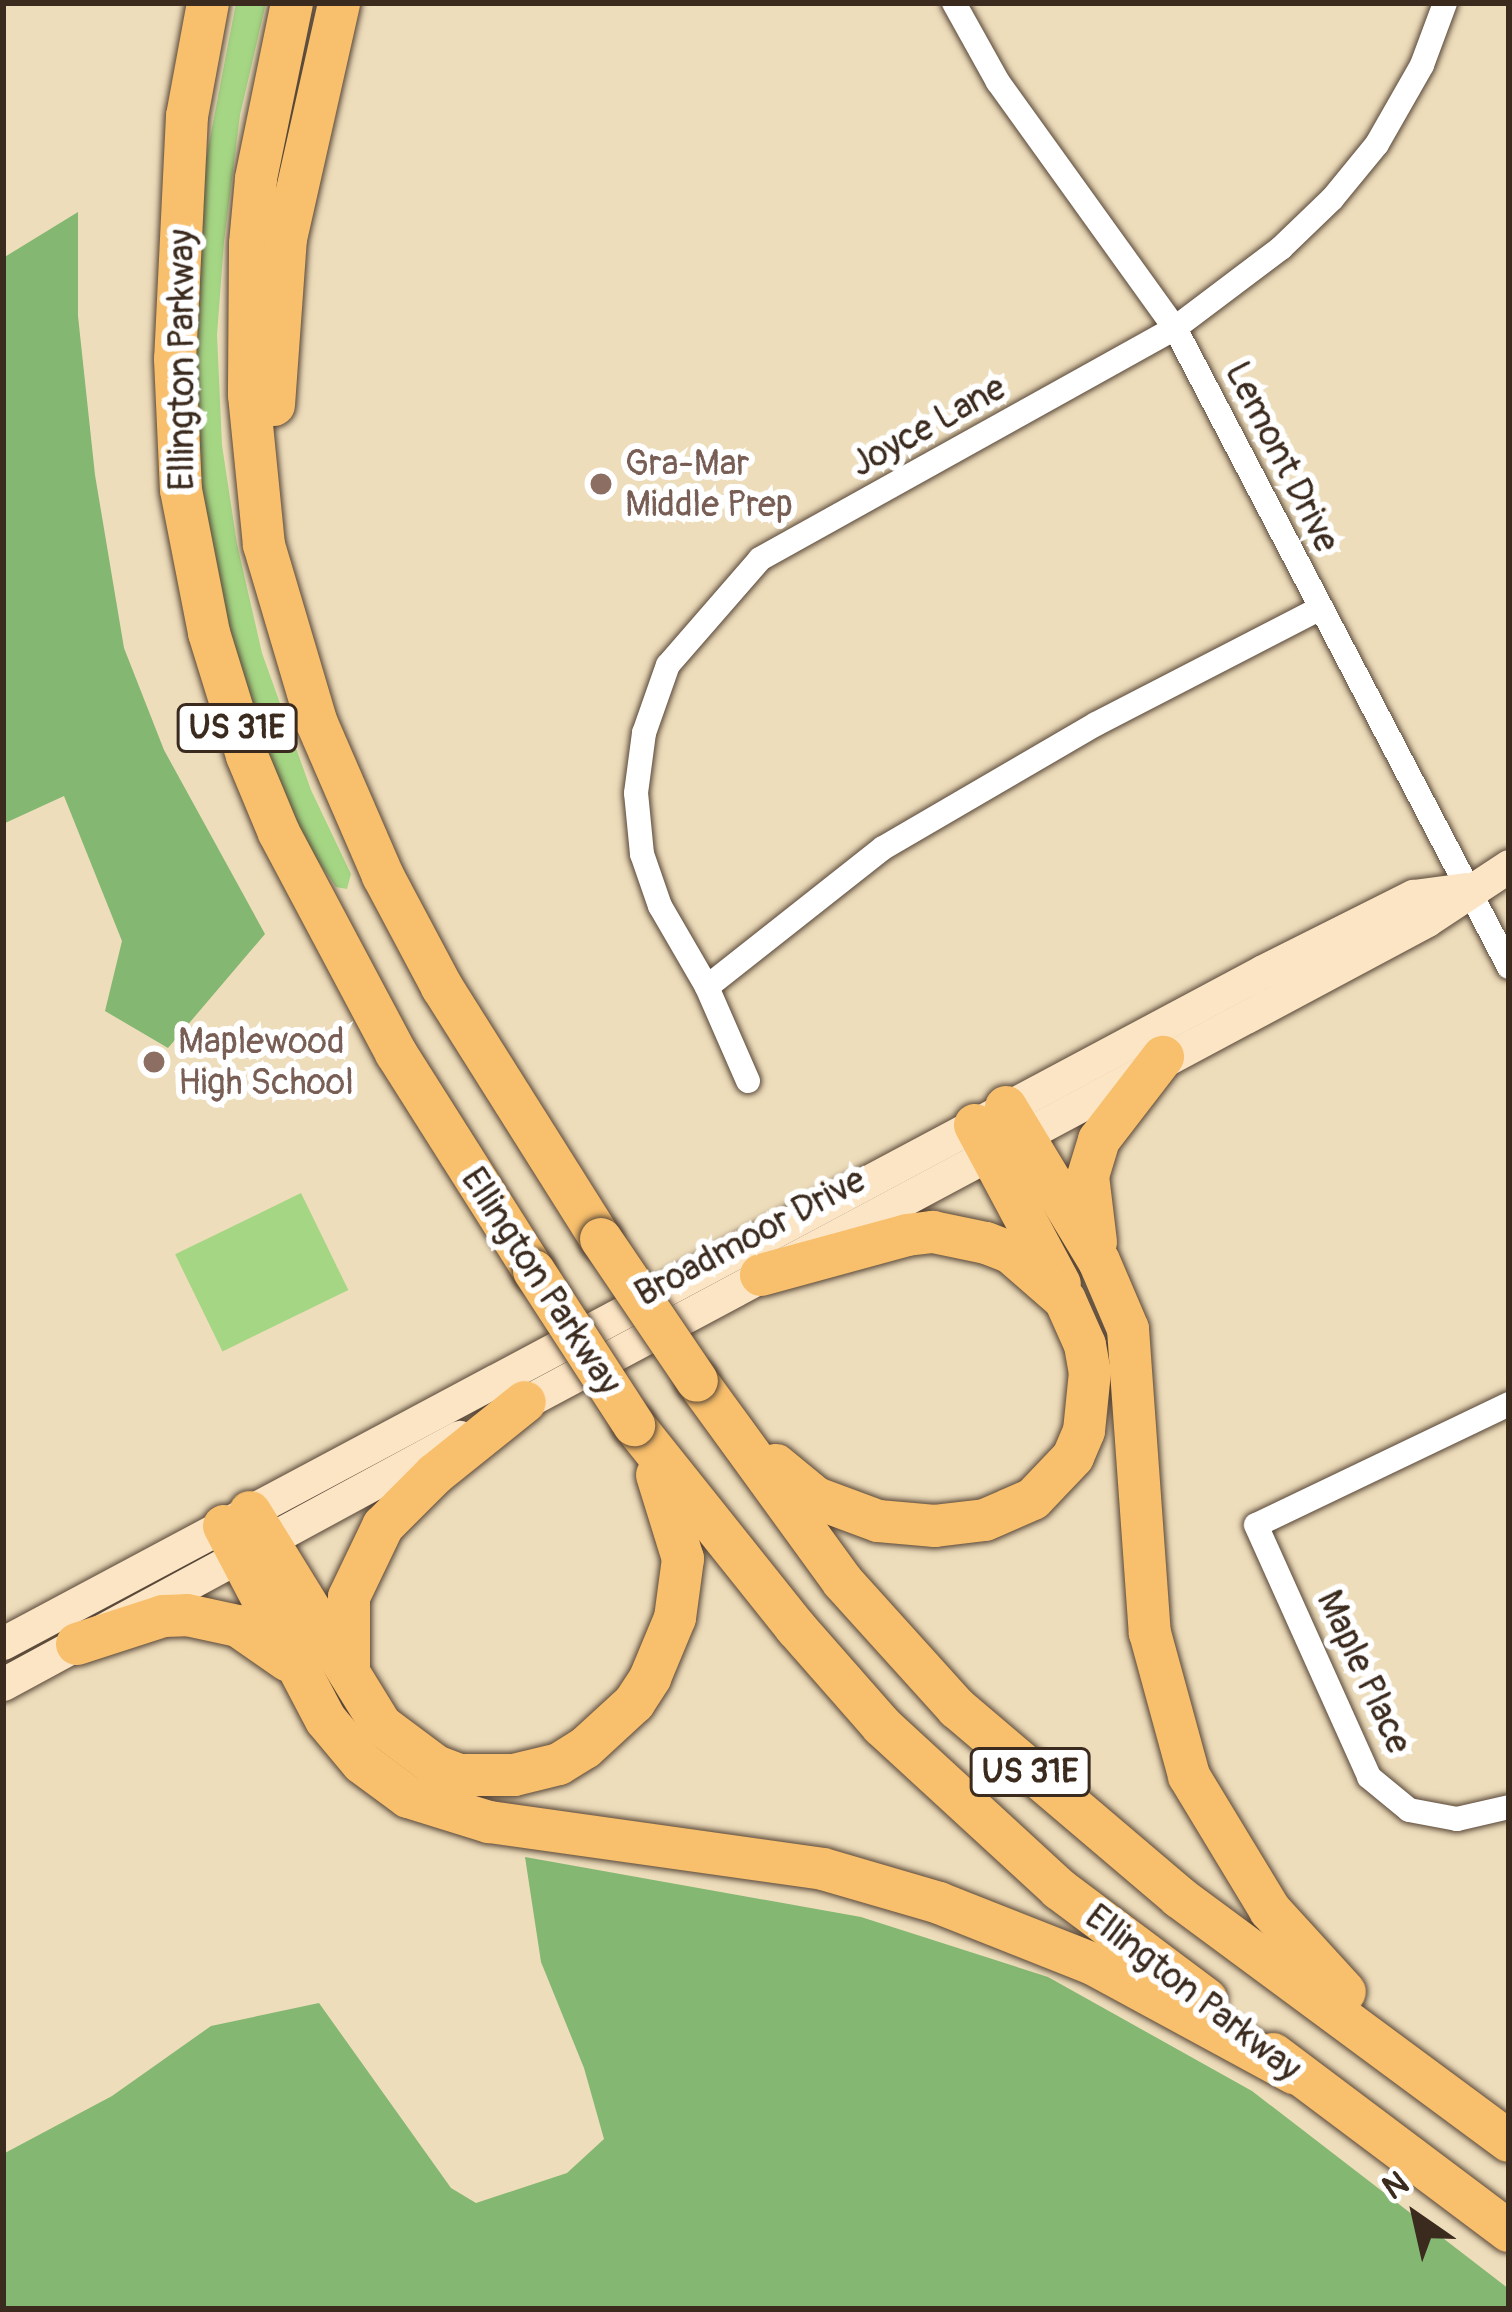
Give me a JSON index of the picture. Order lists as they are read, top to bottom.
{
  "streets": {
    "highway": ["Ellington Parkway", "US 31E"],
    "main road": ["Broadmoor Drive"],
    "street": ["Joyce Lane", "Lemont Drive", "Maple Place"]
  },
  "crossings": [
    ["Joyce Lane", "Lemont Drive"],
    ["Lemont Drive", "Broadmoor Drive"]
  ],
  "places": ["Gra-Mar Middle Prep", "Maplewood High School"],
  "north": "top left"
}
